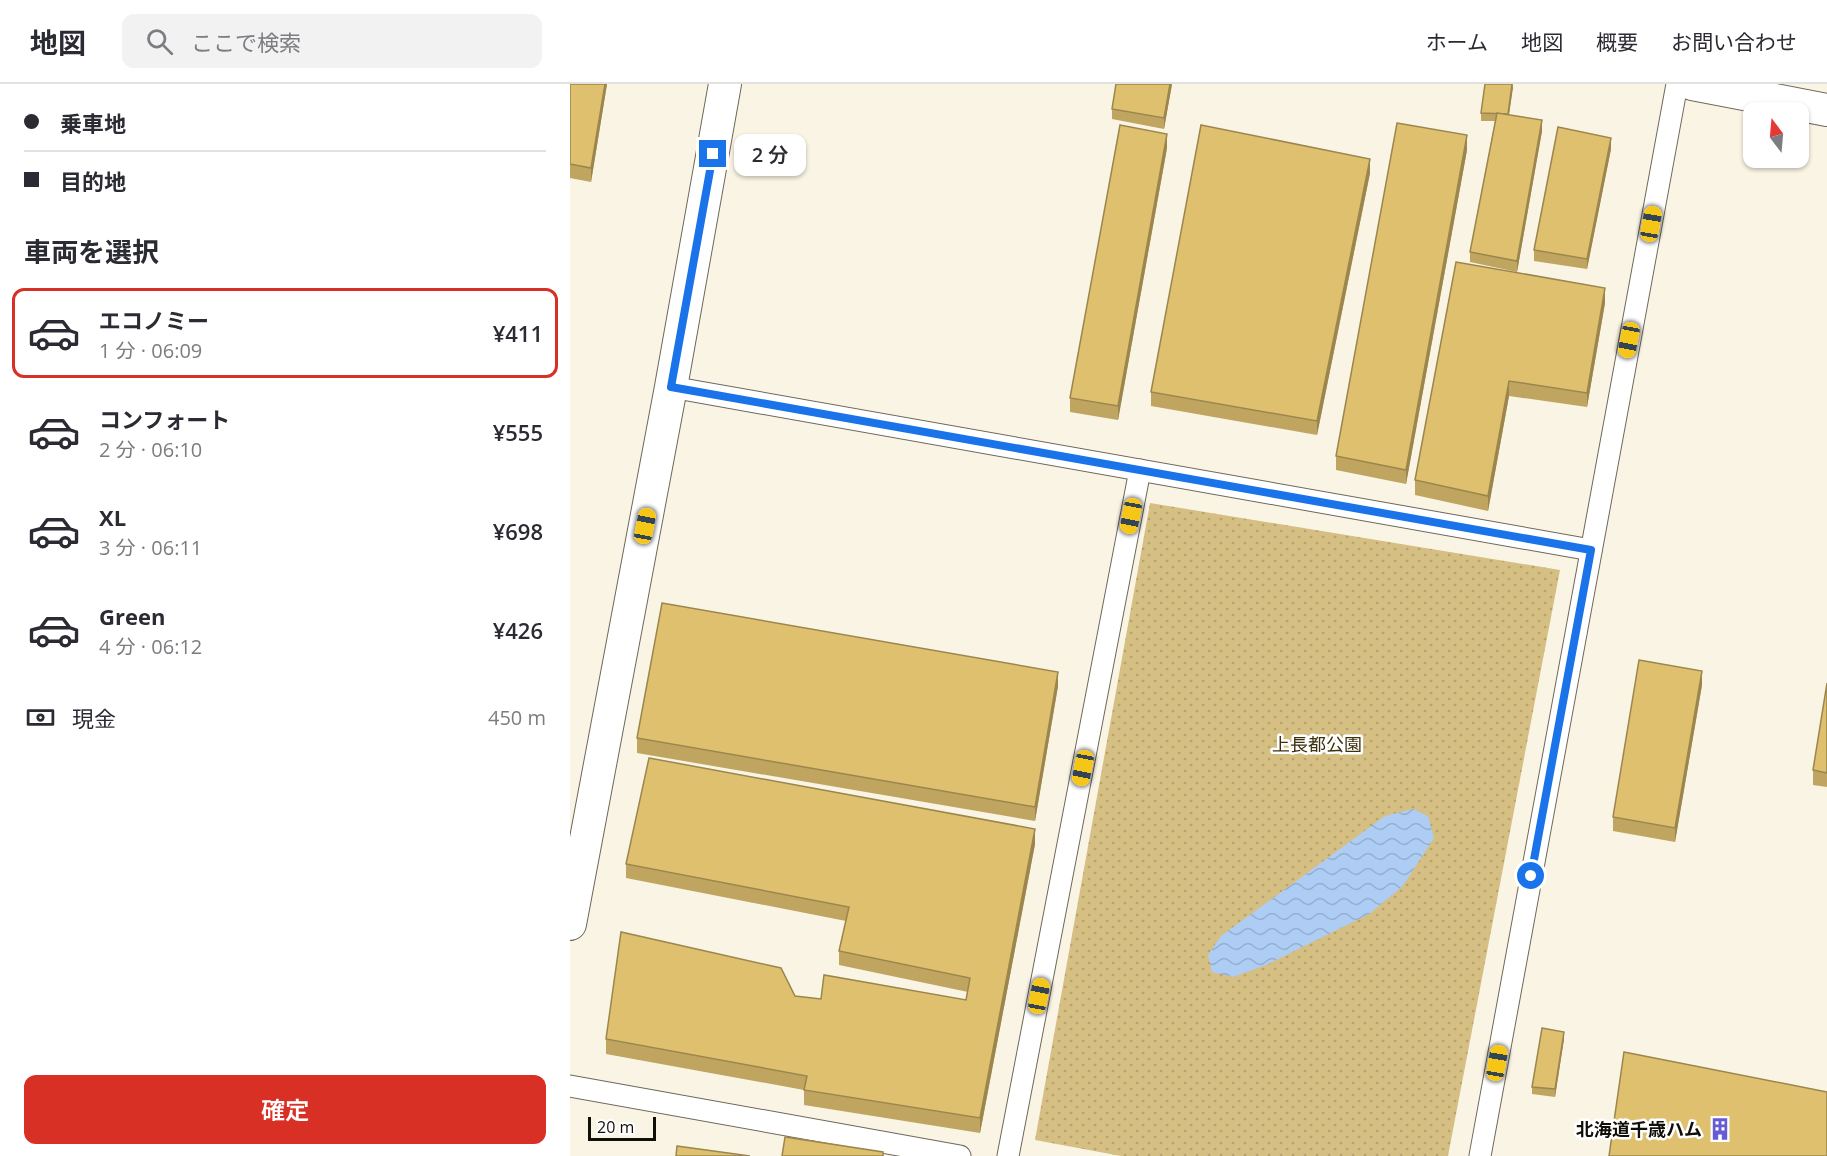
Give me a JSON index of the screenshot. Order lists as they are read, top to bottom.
{
  "parks": ["上長都公園"],
  "places": {
    "building": ["北海道千歳ハム"]
  },
  "scale_bar": "20 m",
  "north": "top",
  "page": {
    "header": "地図",
    "search": "ここで検索",
    "nav": [
      "ホーム",
      "地図",
      "概要",
      "お問い合わせ"
    ],
    "banner": ["乗車地", "目的地"],
    "bubble": "2 分",
    "heading": "車両を選択",
    "list": [
      {
        "name": "エコノミー",
        "note": "1 分 · 06:09",
        "value": "¥411"
      },
      {
        "name": "コンフォート",
        "note": "2 分 · 06:10",
        "value": "¥555"
      },
      {
        "name": "XL",
        "note": "3 分 · 06:11",
        "value": "¥698"
      },
      {
        "name": "Green",
        "note": "4 分 · 06:12",
        "value": "¥426"
      }
    ],
    "pay": ["現金", "450 m"],
    "buttons": "確定",
    "scale": "20 m"
  }
}
